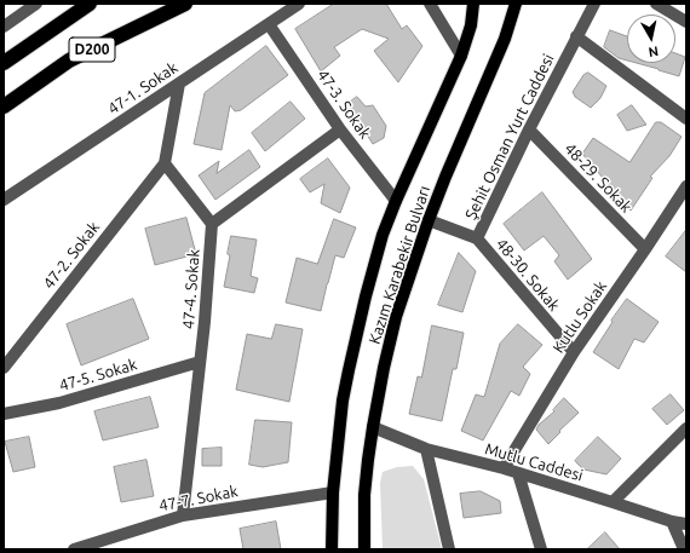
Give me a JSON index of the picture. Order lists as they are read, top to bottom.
{
  "streets": {
    "highway": ["D200"],
    "main road": ["Kazım Karabekir Bulvarı"],
    "street": [
      "47-1. Sokak",
      "47-3. Sokak",
      "Şehit Osman Yurt Caddesi",
      "48-29. Sokak",
      "47-2. Sokak",
      "48-30. Sokak",
      "47-4. Sokak",
      "Kutlu Sokak",
      "47-5. Sokak",
      "Mutlu Caddesi",
      "47-7. Sokak"
    ]
  },
  "crossings": [
    ["47-1. Sokak", "47-3. Sokak"],
    ["47-3. Sokak", "Kazım Karabekir Bulvarı"],
    ["Şehit Osman Yurt Caddesi", "48-29. Sokak"],
    ["Şehit Osman Yurt Caddesi", "Kazım Karabekir Bulvarı"],
    ["Şehit Osman Yurt Caddesi", "48-30. Sokak"],
    ["48-29. Sokak", "Kutlu Sokak"],
    ["Kazım Karabekir Bulvarı", "Mutlu Caddesi"],
    ["Kazım Karabekir Bulvarı", "47-7. Sokak"],
    ["48-30. Sokak", "Kutlu Sokak"],
    ["47-4. Sokak", "47-5. Sokak"],
    ["47-4. Sokak", "47-7. Sokak"],
    ["Kutlu Sokak", "Mutlu Caddesi"]
  ],
  "north": "bottom"
}
